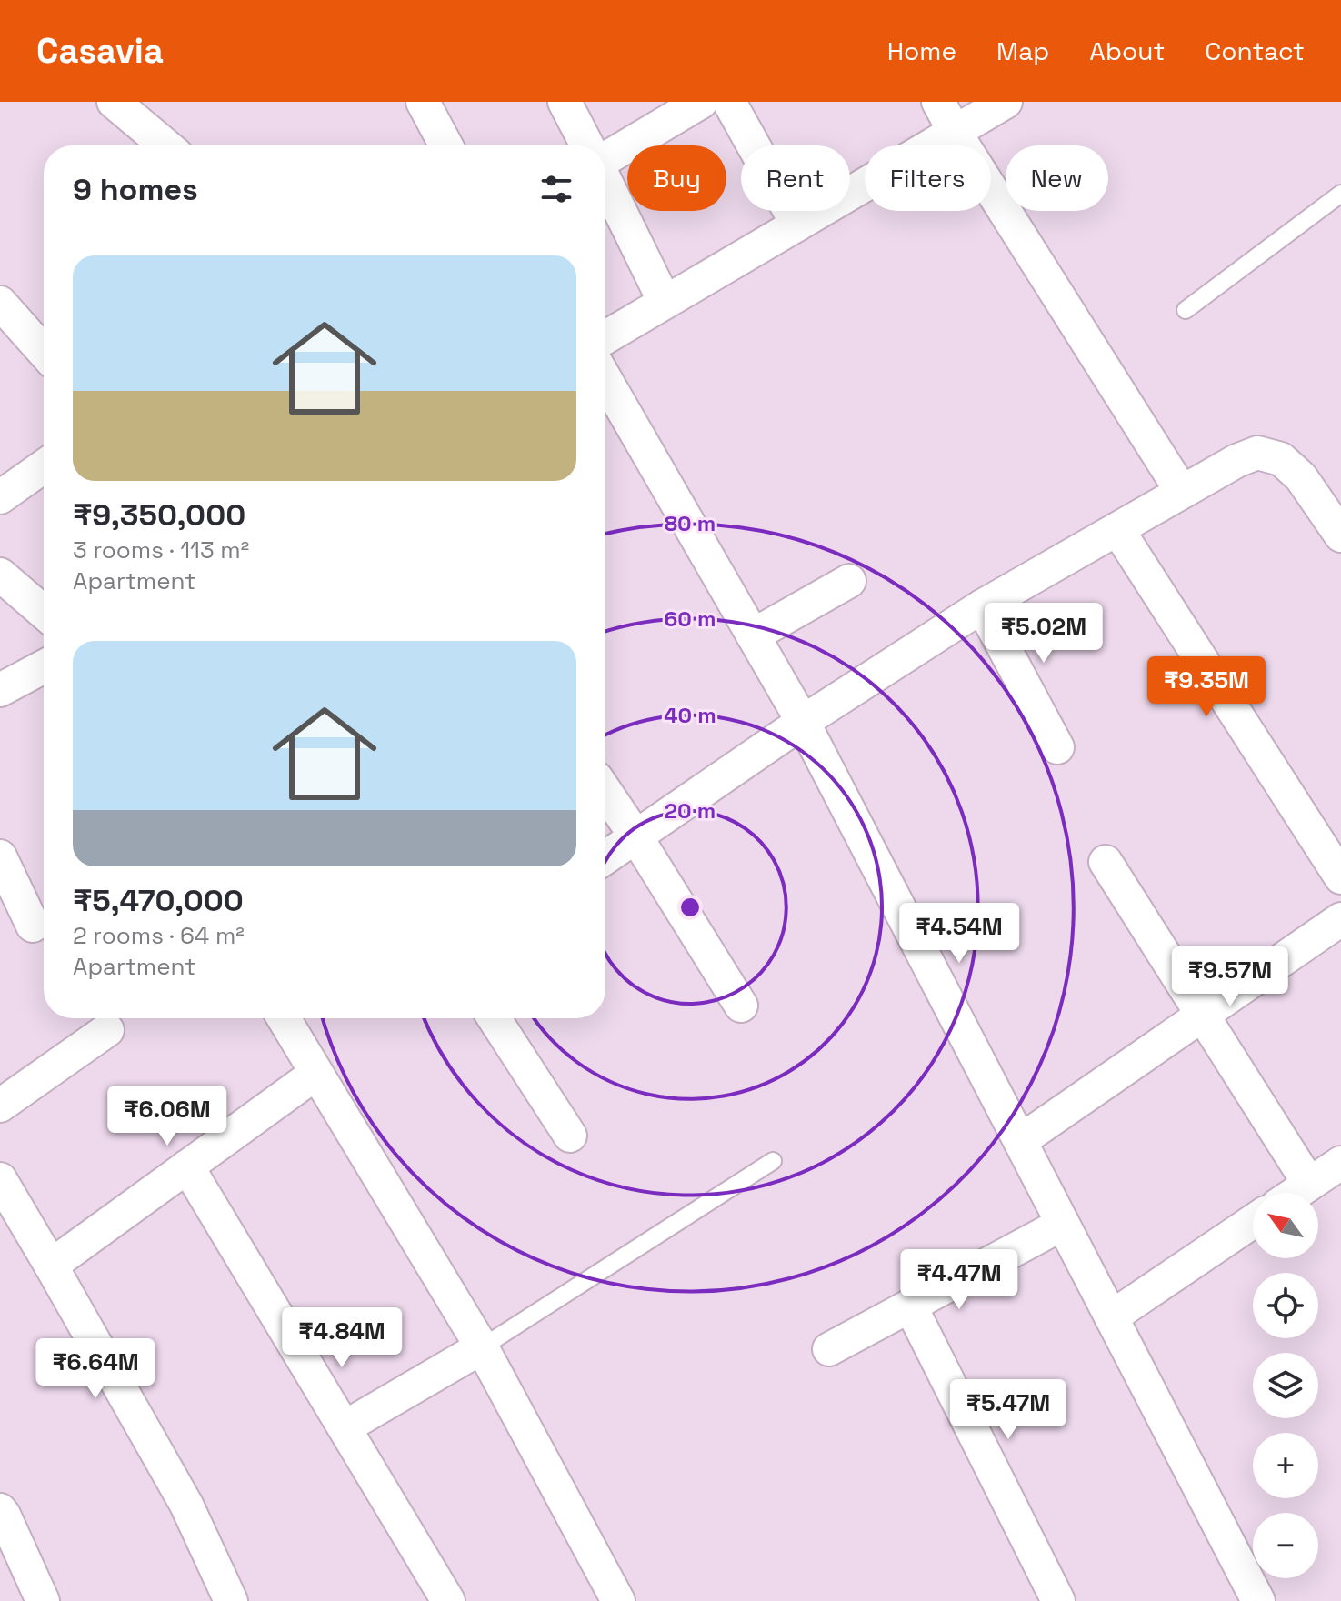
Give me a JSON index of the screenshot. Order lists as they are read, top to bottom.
{
  "north": "top left",
  "page": {
    "header": "Casavia",
    "nav": [
      "Home",
      "Map",
      "About",
      "Contact"
    ],
    "chip": [
      "Buy",
      "Rent",
      "Filters",
      "New"
    ],
    "heading": "9 homes",
    "list": [
      {
        "name": "₹9,350,000",
        "note": "3 rooms · 113 m² · Apartment"
      },
      {
        "name": "₹5,470,000",
        "note": "2 rooms · 64 m² · Apartment"
      }
    ],
    "price": [
      "₹5.02M",
      "₹9.35M",
      "₹4.54M",
      "₹9.57M",
      "₹6.06M",
      "₹4.47M",
      "₹4.84M",
      "₹6.64M",
      "₹5.47M"
    ],
    "map_buttons": ["+", "−"]
  },
  "rings": [
    "80 m",
    "60 m",
    "40 m",
    "20 m"
  ]
}
